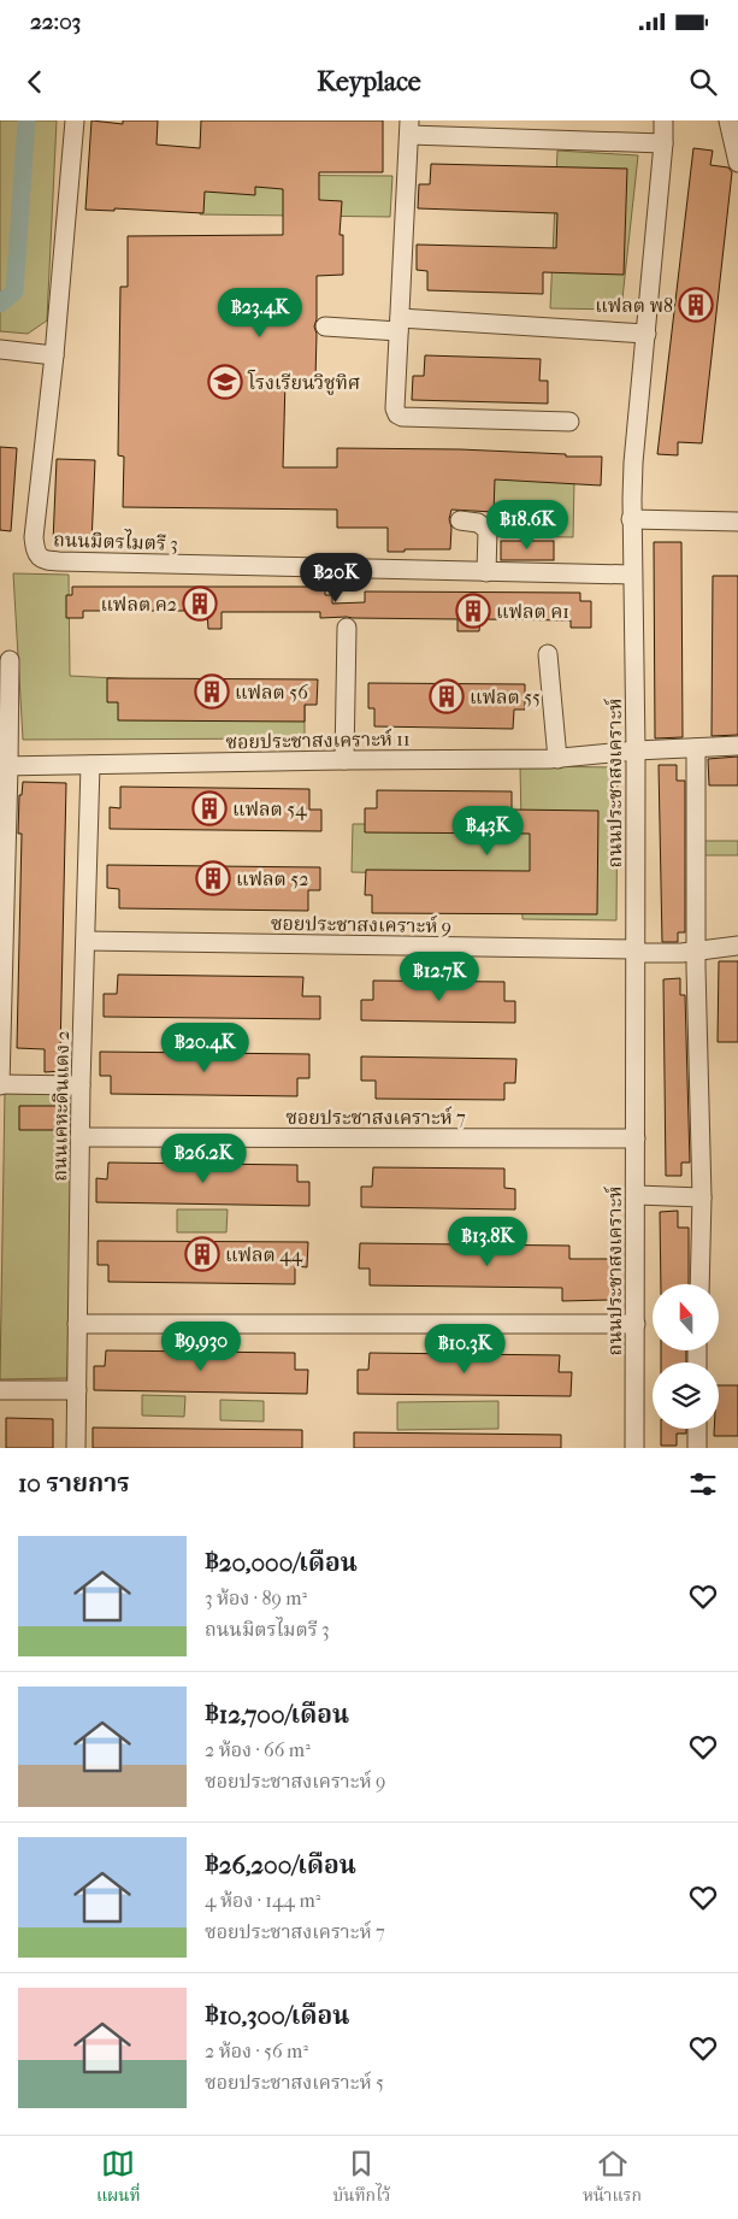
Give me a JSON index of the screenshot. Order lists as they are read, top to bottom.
{
  "streets": {
    "street": [
      "ถนนมิตรไมตรี 3",
      "ซอยประชาสงเคราะห์ 11",
      "ถนนประชาสงเคราะห์",
      "ซอยประชาสงเคราะห์ 9",
      "ถนนเคหะดินแดง 2",
      "ซอยประชาสงเคราะห์ 7"
    ]
  },
  "crossings": [
    ["ถนนมิตรไมตรี 3", "ถนนประชาสงเคราะห์"],
    ["ซอยประชาสงเคราะห์ 11", "ถนนประชาสงเคราะห์"],
    ["ซอยประชาสงเคราะห์ 11", "ถนนเคหะดินแดง 2"],
    ["ถนนประชาสงเคราะห์", "ซอยประชาสงเคราะห์ 9"],
    ["ถนนประชาสงเคราะห์", "ซอยประชาสงเคราะห์ 7"],
    ["ซอยประชาสงเคราะห์ 9", "ถนนเคหะดินแดง 2"],
    ["ถนนเคหะดินแดง 2", "ซอยประชาสงเคราะห์ 7"]
  ],
  "places": {
    "building": [
      "แฟลต พ8",
      "แฟลต ค2",
      "แฟลต ค1",
      "แฟลต 56",
      "แฟลต 55",
      "แฟลต 54",
      "แฟลต 52",
      "แฟลต 44"
    ],
    "school or university": ["โรงเรียนวิชูทิศ"]
  },
  "north": "top",
  "page": {
    "status": "22:03",
    "header": "Keyplace",
    "price": [
      "฿23.4K",
      "฿18.6K",
      "฿20K",
      "฿43K",
      "฿12.7K",
      "฿20.4K",
      "฿26.2K",
      "฿13.8K",
      "฿9,930",
      "฿10.3K"
    ],
    "heading": "10 รายการ",
    "list": [
      {
        "name": "฿20,000/เดือน",
        "note": "3 ห้อง · 89 m² · ถนนมิตรไมตรี 3"
      },
      {
        "name": "฿12,700/เดือน",
        "note": "2 ห้อง · 66 m² · ซอยประชาสงเคราะห์ 9"
      },
      {
        "name": "฿26,200/เดือน",
        "note": "4 ห้อง · 144 m² · ซอยประชาสงเคราะห์ 7"
      },
      {
        "name": "฿10,300/เดือน",
        "note": "2 ห้อง · 56 m² · ซอยประชาสงเคราะห์ 5"
      }
    ],
    "tabs": ["แผนที่", "บันทึกไว้", "หน้าแรก"]
  }
}
